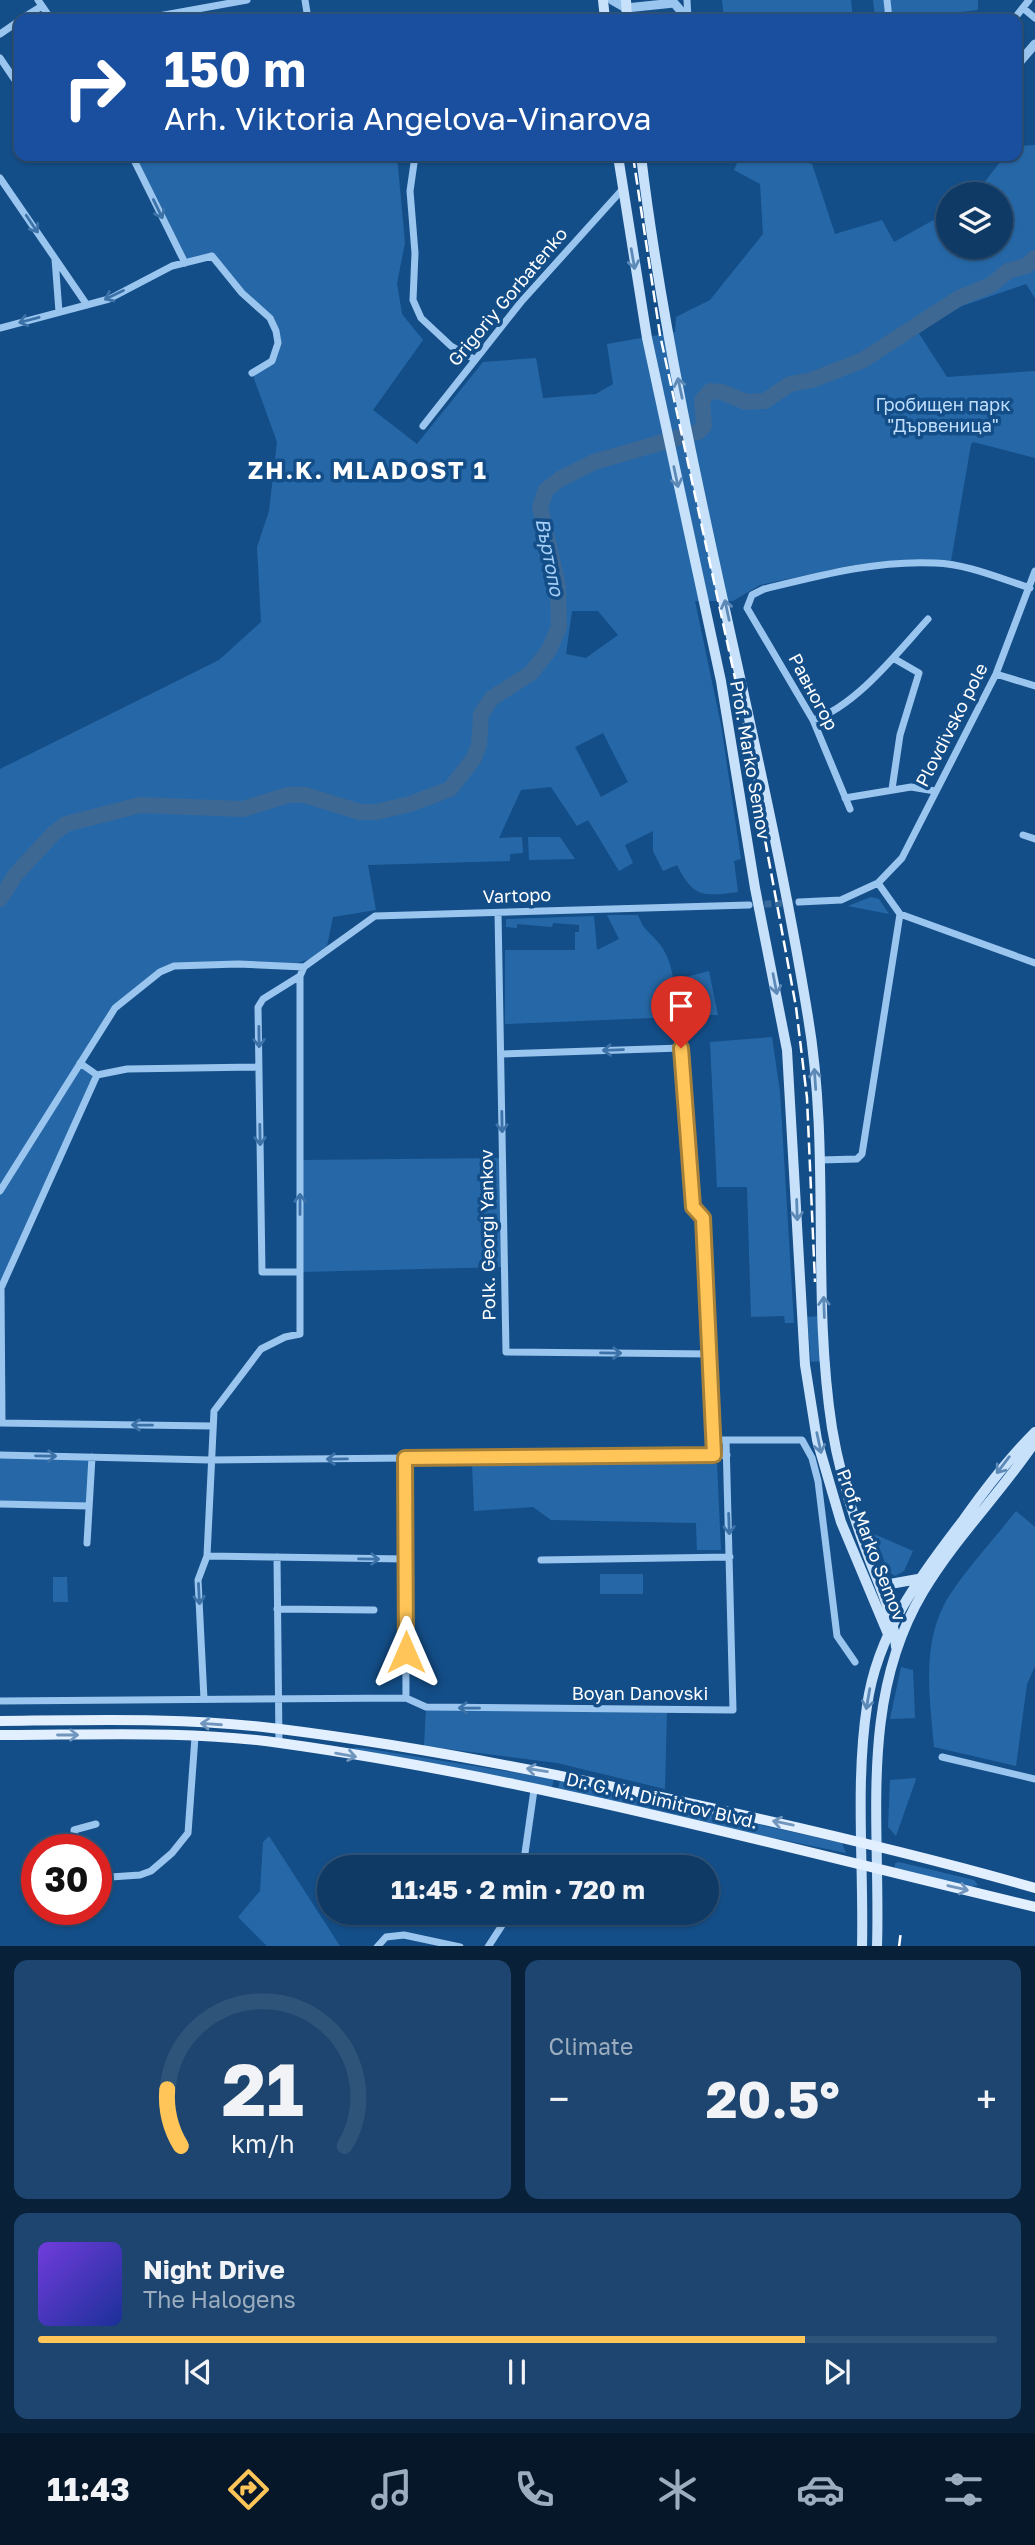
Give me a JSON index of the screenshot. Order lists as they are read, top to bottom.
{
  "streets": {
    "main road": ["Prof. Marko Semov", "Dr. G. M. Dimitrov Blvd."],
    "street": [
      "Grigoriy Gorbatenko",
      "Равногор",
      "Plovdivsko pole",
      "Vartopo",
      "Polk. Georgi Yankov",
      "Boyan Danovski"
    ]
  },
  "crossings": [
    ["Grigoriy Gorbatenko", "Prof. Marko Semov"],
    ["Равногор", "Plovdivsko pole"],
    ["Vartopo", "Polk. Georgi Yankov"]
  ],
  "districts": ["ZH.K. MLADOST 1"],
  "water": ["Въртопо"],
  "parks": ["Гробищен парк \"Дървеница\""],
  "page": {
    "turn": ["150 m", "Arh. Viktoria Angelova-Vinarova"],
    "limit": "30",
    "trip": "11:45 · 2 min · 720 m",
    "tile": "Climate",
    "heat": ["−", "20.5°", "+"],
    "song": ["Night Drive", "The Halogens"],
    "tabs": "11:43",
    "gauge": ["21", "km/h"]
  }
}
